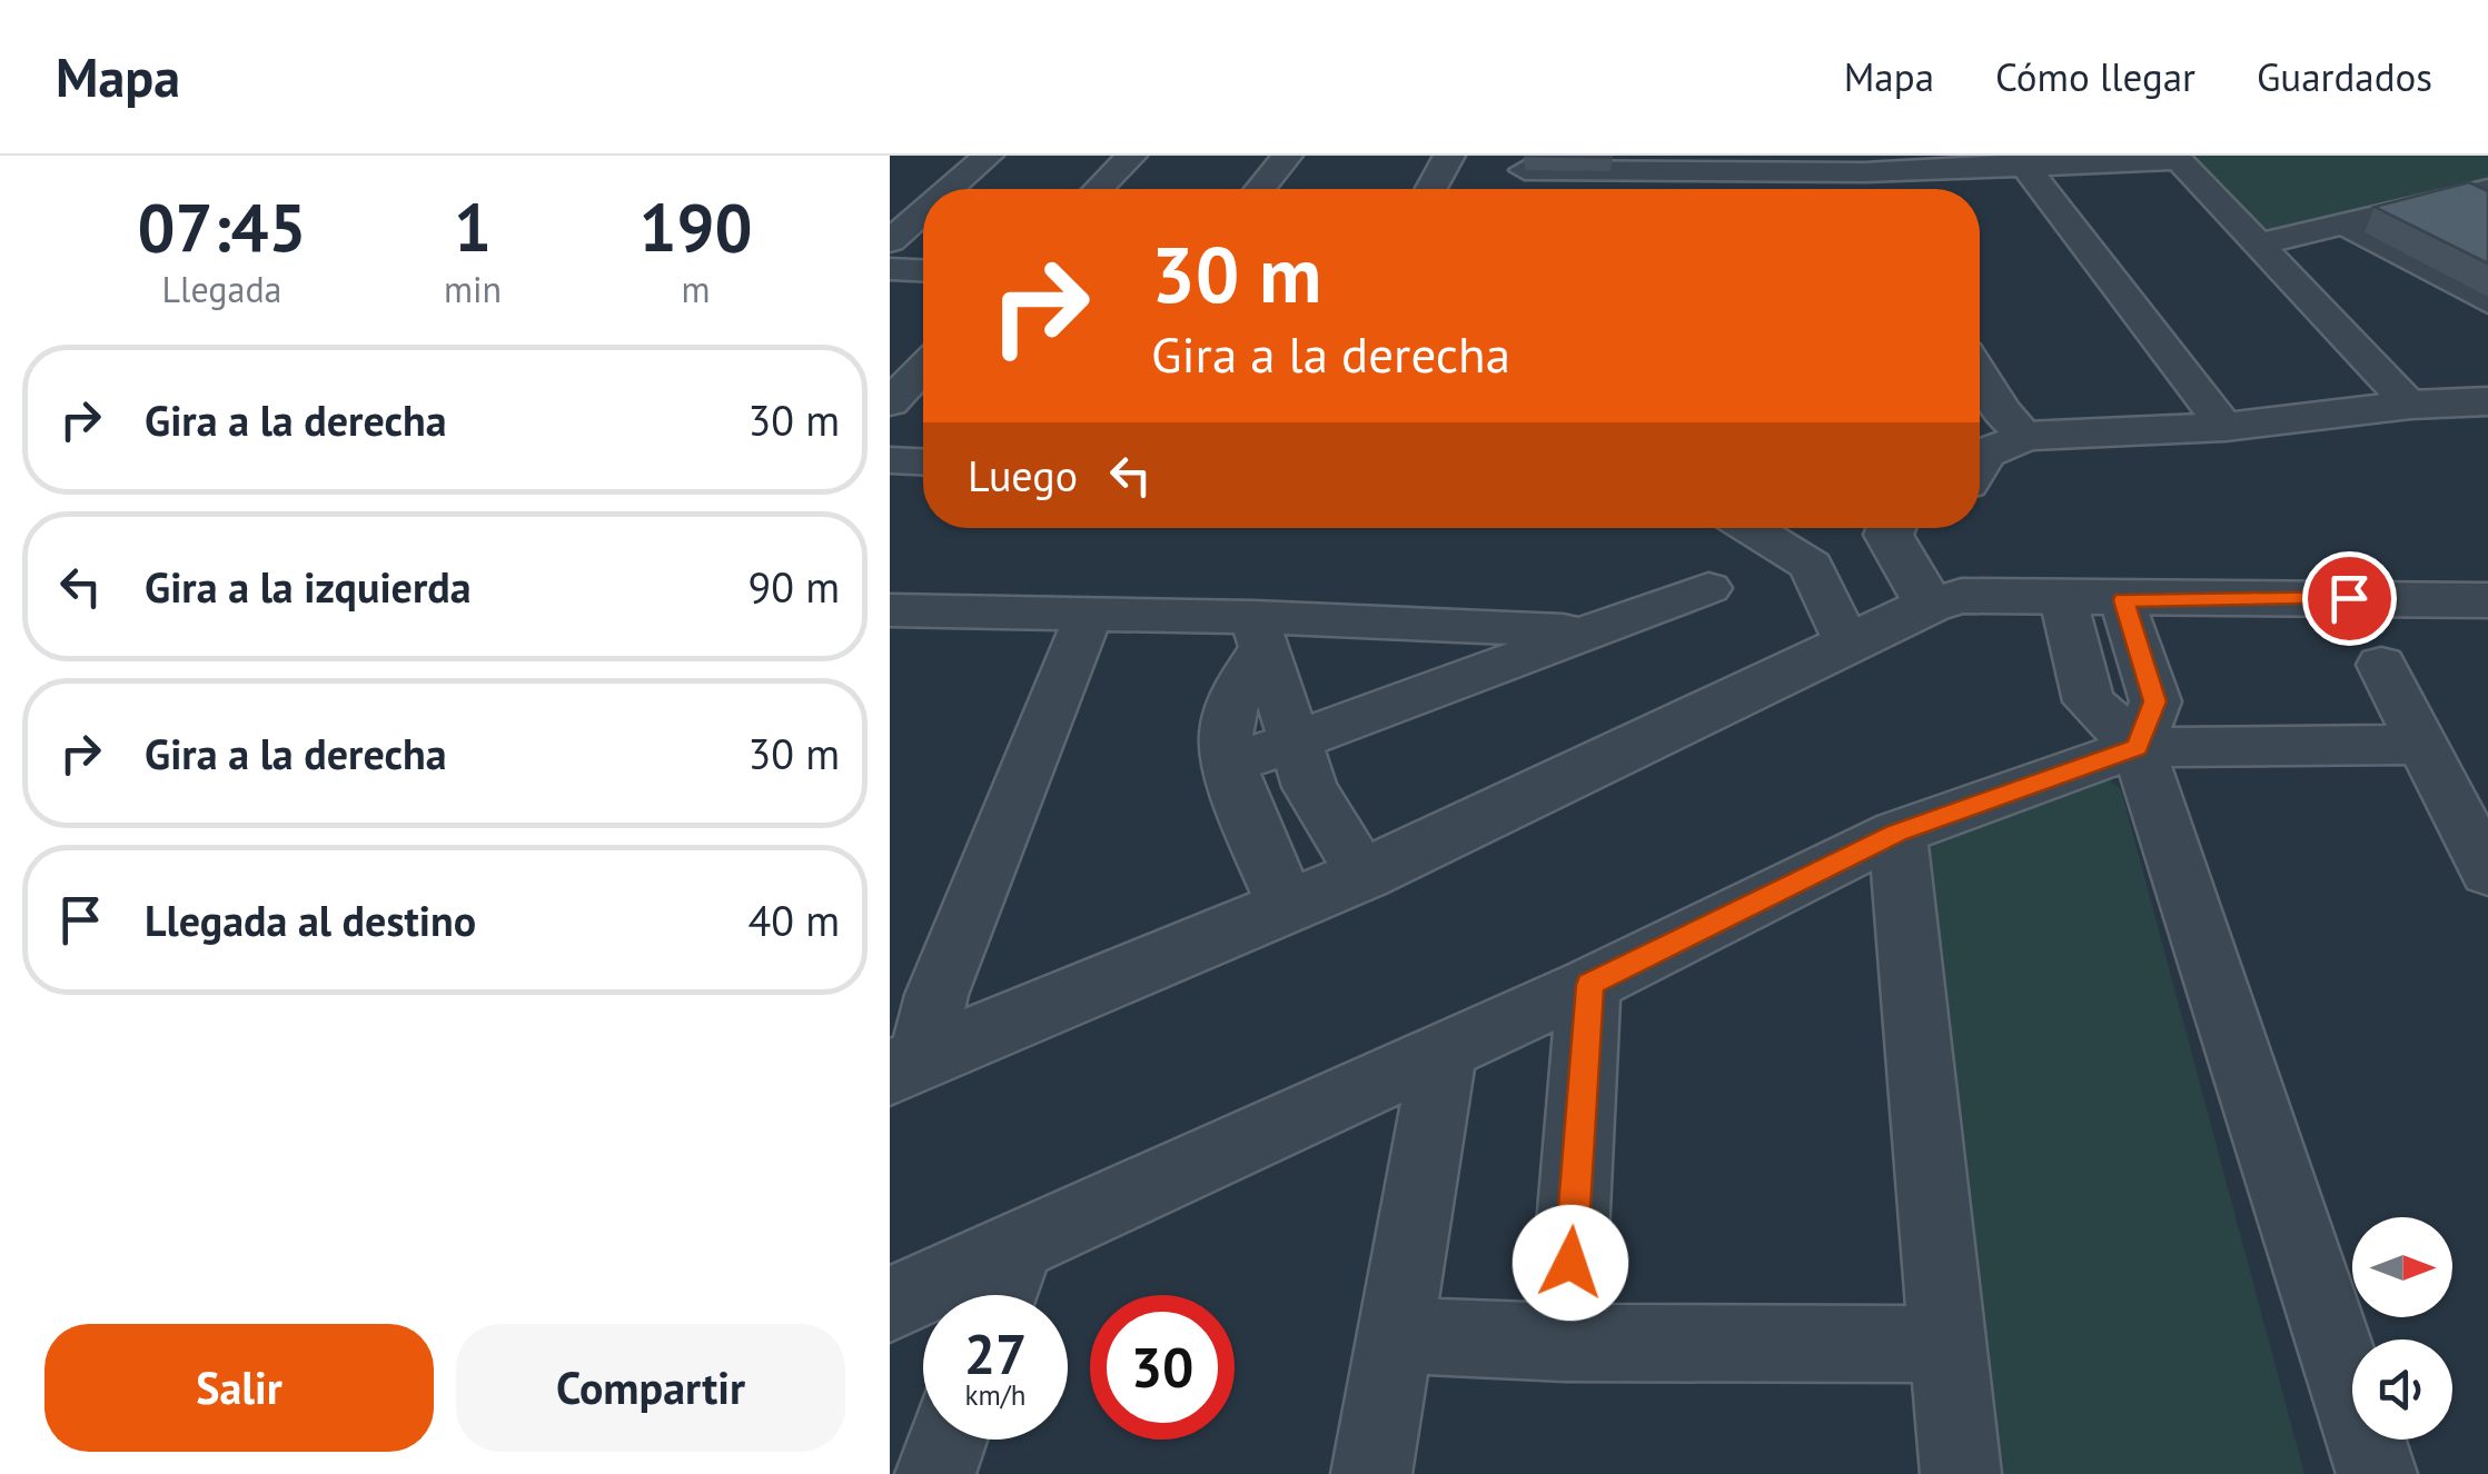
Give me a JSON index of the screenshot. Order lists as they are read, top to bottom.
{
  "north": "right",
  "page": {
    "header": "Mapa",
    "nav": ["Mapa", "Cómo llegar", "Guardados"],
    "eta": [
      "07:45",
      "Llegada",
      "1",
      "min",
      "190",
      "m"
    ],
    "turn": ["30 m", "Gira a la derecha"],
    "list": [
      {
        "name": "Gira a la derecha",
        "value": "30 m"
      },
      {
        "name": "Gira a la izquierda",
        "value": "90 m"
      },
      {
        "name": "Gira a la derecha",
        "value": "30 m"
      },
      {
        "name": "Llegada al destino",
        "value": "40 m"
      }
    ],
    "then": "Luego",
    "speed": "27 km/h",
    "limit": "30",
    "buttons": ["Salir", "Compartir"]
  }
}
